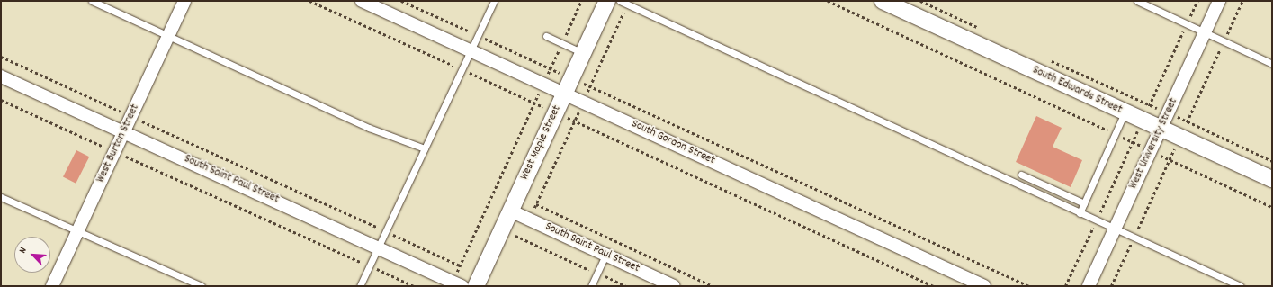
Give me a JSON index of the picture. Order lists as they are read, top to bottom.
{
  "streets": {
    "street": [
      "South Edwards Street",
      "West Maple Street",
      "South Gordon Street",
      "West Burton Street",
      "West University Street",
      "South Saint Paul Street"
    ]
  },
  "crossings": [
    ["South Edwards Street", "West University Street"],
    ["West Maple Street", "South Gordon Street"],
    ["West Maple Street", "South Saint Paul Street"],
    ["West Burton Street", "South Saint Paul Street"]
  ],
  "north": "top left"
}
